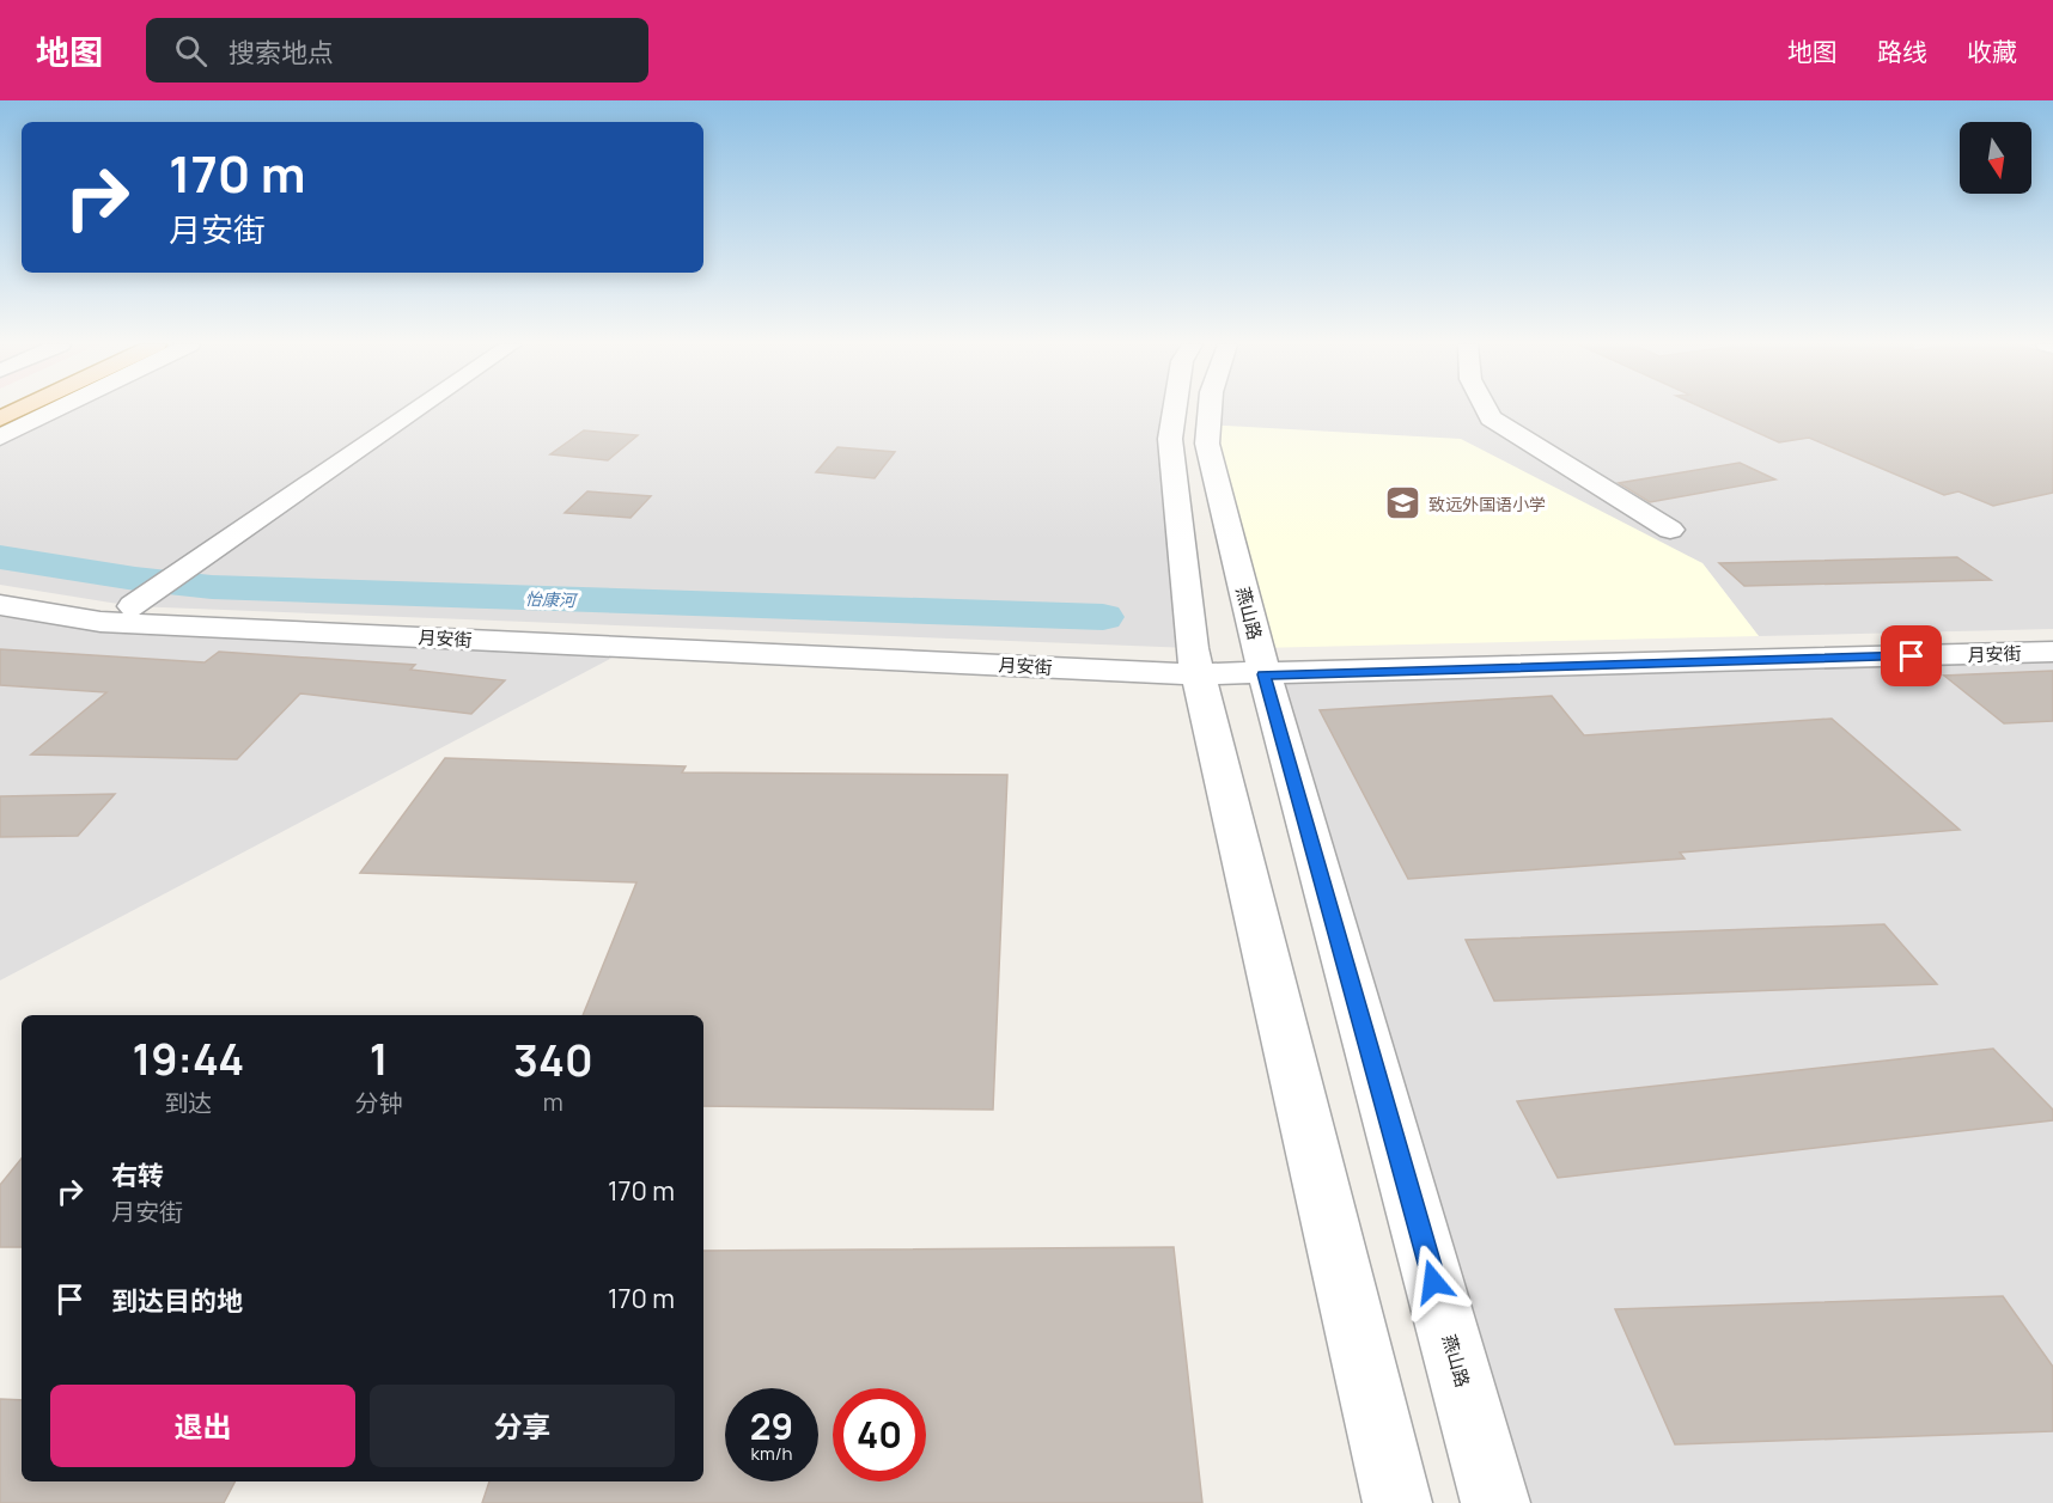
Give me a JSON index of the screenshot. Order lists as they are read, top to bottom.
{
  "streets": {
    "street": ["燕山路", "月安街"]
  },
  "crossings": [
    ["燕山路", "月安街"]
  ],
  "water": ["怡康河"],
  "places": {
    "school or university": ["致远外国语小学"]
  },
  "north": "bottom",
  "page": {
    "header": "地图",
    "search": "搜索地点",
    "nav": ["地图", "路线", "收藏"],
    "turn": ["170 m", "月安街"],
    "eta": [
      "19:44",
      "到达",
      "1",
      "分钟",
      "340",
      "m"
    ],
    "list": [
      {
        "name": "右转",
        "note": "月安街",
        "value": "170 m"
      },
      {
        "name": "到达目的地",
        "value": "170 m"
      }
    ],
    "buttons": ["退出", "分享"],
    "speed": "29 km/h",
    "limit": "40"
  }
}
